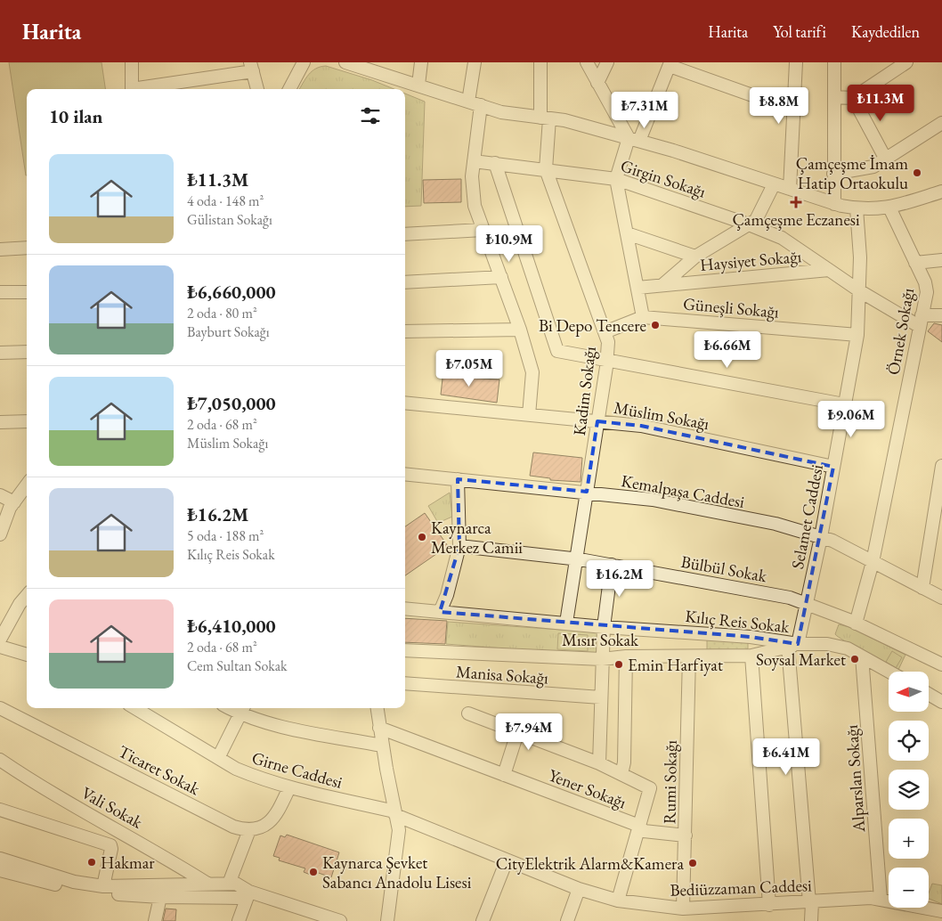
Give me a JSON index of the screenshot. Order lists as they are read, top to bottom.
{
  "streets": {
    "street": [
      "Girgin Sokağı",
      "Haysiyet Sokağı",
      "Güneşli Sokağı",
      "Örnek Sokağı",
      "Kadim Sokağı",
      "Müslim Sokağı",
      "Kemalpaşa Caddesi",
      "Selamet Caddesi",
      "Bülbül Sokak",
      "Kılıç Reis Sokak",
      "Mısır Sokak",
      "Manisa Sokağı",
      "Ticaret Sokak",
      "Girne Caddesi",
      "Alparslan Sokağı",
      "Rumi Sokağı",
      "Yener Sokağı",
      "Vali Sokak",
      "Bediüzzaman Caddesi"
    ]
  },
  "crossings": [
    ["Girgin Sokağı", "Haysiyet Sokağı"],
    ["Girgin Sokağı", "Kadim Sokağı"],
    ["Güneşli Sokağı", "Kadim Sokağı"],
    ["Güneşli Sokağı", "Selamet Caddesi"],
    ["Örnek Sokağı", "Kemalpaşa Caddesi"],
    ["Örnek Sokağı", "Bülbül Sokak"],
    ["Kadim Sokağı", "Müslim Sokağı"],
    ["Kadim Sokağı", "Kemalpaşa Caddesi"],
    ["Kadim Sokağı", "Bülbül Sokak"],
    ["Kadim Sokağı", "Kılıç Reis Sokak"],
    ["Müslim Sokağı", "Selamet Caddesi"],
    ["Kemalpaşa Caddesi", "Selamet Caddesi"],
    ["Selamet Caddesi", "Bülbül Sokak"],
    ["Selamet Caddesi", "Kılıç Reis Sokak"],
    ["Selamet Caddesi", "Mısır Sokak"],
    ["Selamet Caddesi", "Bediüzzaman Caddesi"],
    ["Kılıç Reis Sokak", "Mısır Sokak"],
    ["Kılıç Reis Sokak", "Alparslan Sokağı"],
    ["Mısır Sokak", "Rumi Sokağı"],
    ["Girne Caddesi", "Bediüzzaman Caddesi"],
    ["Alparslan Sokağı", "Bediüzzaman Caddesi"],
    ["Rumi Sokağı", "Yener Sokağı"],
    ["Rumi Sokağı", "Bediüzzaman Caddesi"]
  ],
  "places": {
    "other": [
      "Çamçeşme İmam Hatip Ortaokulu",
      "Bi Depo Tencere",
      "Kaynarca Merkez Camii",
      "Soysal Market",
      "Emin Harfiyat",
      "Hakmar",
      "CityElektrik Alarm&Kamera",
      "Kaynarca Şevket Sabancı Anadolu Lisesi"
    ],
    "health": ["Çamçeşme Eczanesi"]
  },
  "north": "left",
  "page": {
    "header": "Harita",
    "nav": ["Harita", "Yol tarifi", "Kaydedilen"],
    "price": [
      "₺11.3M",
      "₺8.8M",
      "₺7.31M",
      "₺10.9M",
      "₺6.66M",
      "₺7.05M",
      "₺9.06M",
      "₺16.2M",
      "₺7.94M",
      "₺6.41M"
    ],
    "heading": "10 ilan",
    "list": [
      {
        "name": "₺11.3M",
        "note": "4 oda · 148 m² · Gülistan Sokağı"
      },
      {
        "name": "₺6,660,000",
        "note": "2 oda · 80 m² · Bayburt Sokağı"
      },
      {
        "name": "₺7,050,000",
        "note": "2 oda · 68 m² · Müslim Sokağı"
      },
      {
        "name": "₺16.2M",
        "note": "5 oda · 188 m² · Kılıç Reis Sokak"
      },
      {
        "name": "₺6,410,000",
        "note": "2 oda · 68 m² · Cem Sultan Sokak"
      }
    ],
    "map_buttons": ["+", "−"]
  }
}
